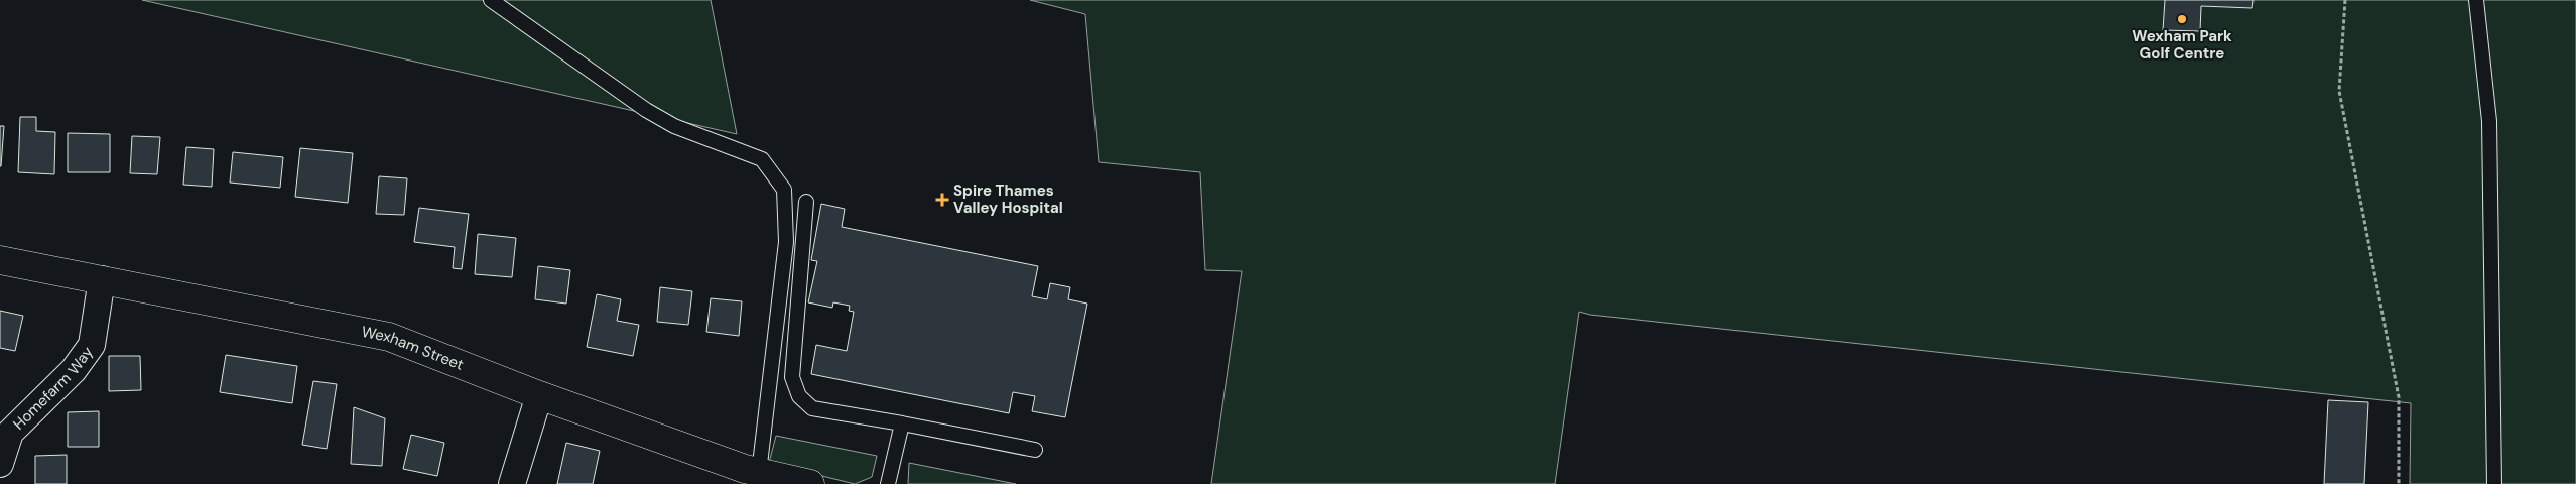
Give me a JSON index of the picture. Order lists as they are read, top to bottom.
{
  "streets": {
    "street": ["Wexham Street", "Homefarm Way"]
  },
  "crossings": [
    ["Wexham Street", "Homefarm Way"]
  ],
  "places": {
    "other": ["Wexham Park Golf Centre"],
    "health": ["Spire Thames Valley Hospital"]
  }
}
